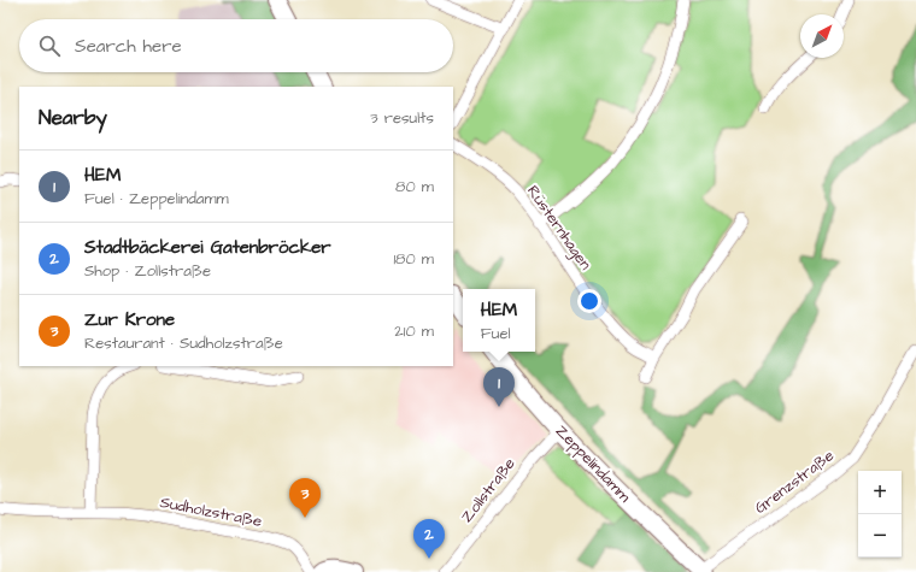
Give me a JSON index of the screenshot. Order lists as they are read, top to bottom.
{
  "streets": {
    "main road": ["Zeppelindamm"],
    "street": [
      "Rüsternhagen",
      "Grenzstraße",
      "Zollstraße",
      "Sudholzstraße"
    ]
  },
  "crossings": [
    ["Zeppelindamm", "Grenzstraße"],
    ["Zeppelindamm", "Zollstraße"]
  ],
  "north": "top right",
  "page": {
    "search": "Search here",
    "heading": ["Nearby", "3 results"],
    "list": [
      {
        "mark": "1",
        "name": "HEM",
        "note": "Fuel · Zeppelindamm",
        "value": "80 m"
      },
      {
        "mark": "2",
        "name": "Stadtbäckerei Gatenbröcker",
        "note": "Shop · Zollstraße",
        "value": "180 m"
      },
      {
        "mark": "3",
        "name": "Zur Krone",
        "note": "Restaurant · Sudholzstraße",
        "value": "210 m"
      }
    ],
    "popup": ["HEM", "Fuel"],
    "pins": ["1", "3", "2"],
    "map_buttons": ["+", "−"]
  }
}
